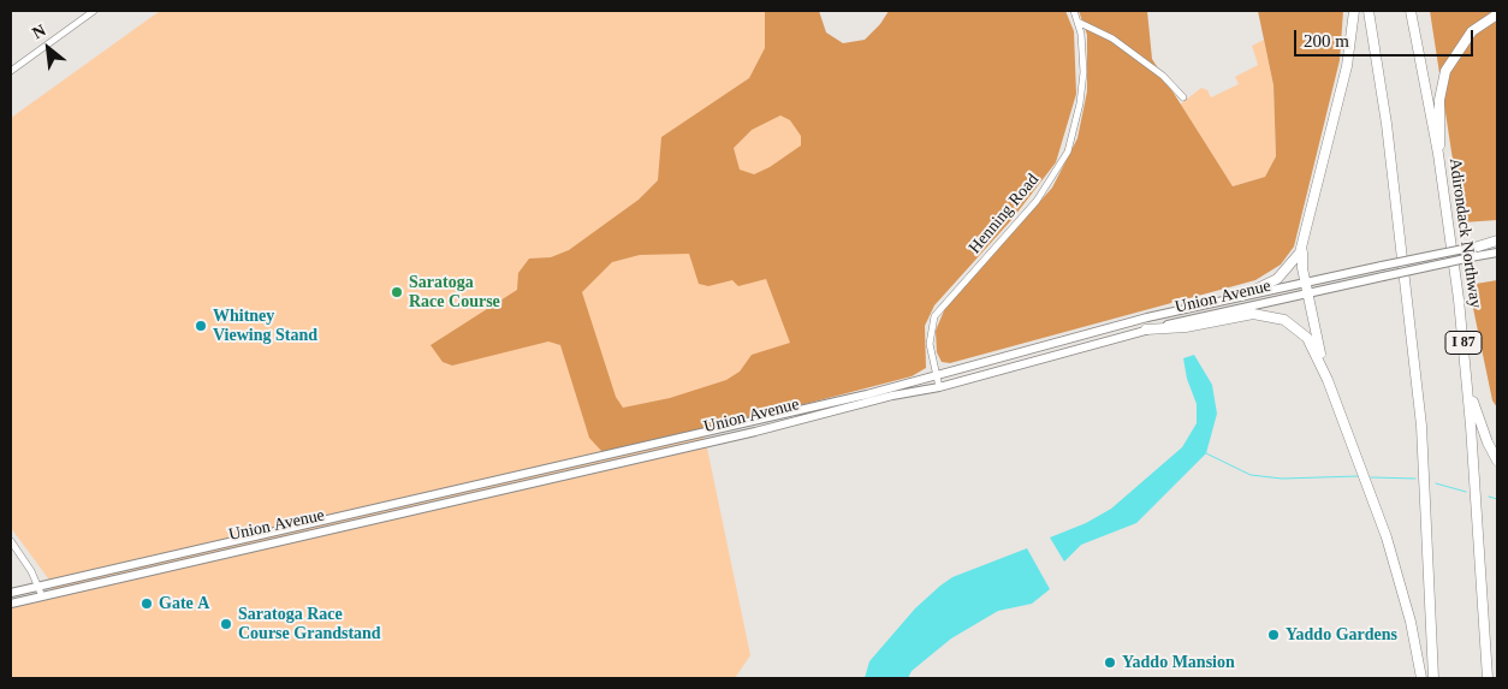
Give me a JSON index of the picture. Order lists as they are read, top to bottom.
{
  "streets": {
    "highway": ["Adirondack Northway", "I 87"],
    "main road": ["Union Avenue"],
    "street": ["Henning Road"]
  },
  "crossings": [
    ["Henning Road", "Union Avenue"]
  ],
  "places": [
    "Saratoga Race Course",
    "Whitney Viewing Stand",
    "Gate A",
    "Saratoga Race Course Grandstand",
    "Yaddo Gardens",
    "Yaddo Mansion"
  ],
  "scale_bar": "200 m",
  "north": "top left"
}
